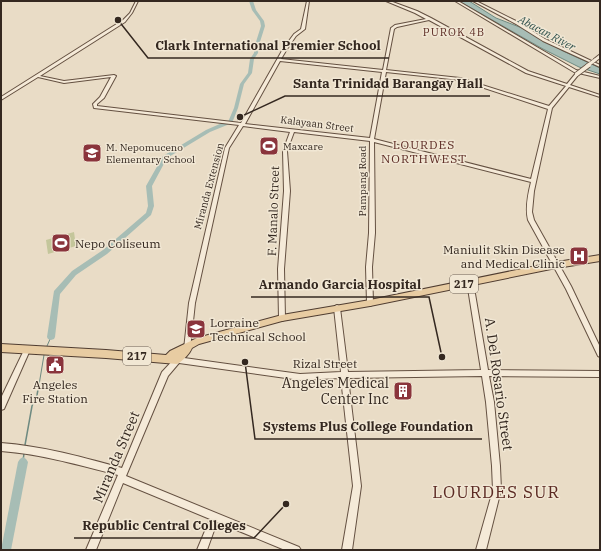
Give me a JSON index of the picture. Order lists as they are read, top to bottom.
{
  "streets": {
    "main road": ["217", "Rizal Street"],
    "street": [
      "Kalayaan Street",
      "Pampang Road",
      "Miranda Extension",
      "F. Manalo Street",
      "A. Del Rosario Street",
      "Miranda Street"
    ]
  },
  "crossings": [
    ["Kalayaan Street", "Pampang Road"],
    ["Kalayaan Street", "Miranda Extension"],
    ["Kalayaan Street", "F. Manalo Street"],
    ["Pampang Road", "217"],
    ["Miranda Extension", "217"],
    ["F. Manalo Street", "217"],
    ["217", "Rizal Street"],
    ["217", "A. Del Rosario Street"],
    ["217", "Miranda Street"],
    ["Rizal Street", "A. Del Rosario Street"],
    ["Rizal Street", "Miranda Street"]
  ],
  "districts": ["PUROK 4B", "LOURDES NORTHWEST", "LOURDES SUR"],
  "water": ["Abacan River"],
  "places": {
    "other": [
      "Clark International Premier School",
      "Santa Trinidad Barangay Hall",
      "Armando Garcia Hospital",
      "Systems Plus College Foundation",
      "Republic Central Colleges"
    ],
    "sports": ["Maxcare", "Nepo Coliseum"],
    "school or university": ["M. Nepomuceno Elementary School", "Lorraine Technical School"],
    "hospital": ["Maniulit Skin Disease and Medical Clinic"],
    "public building": ["Angeles Fire Station"],
    "building": ["Angeles Medical Center Inc"]
  }
}
